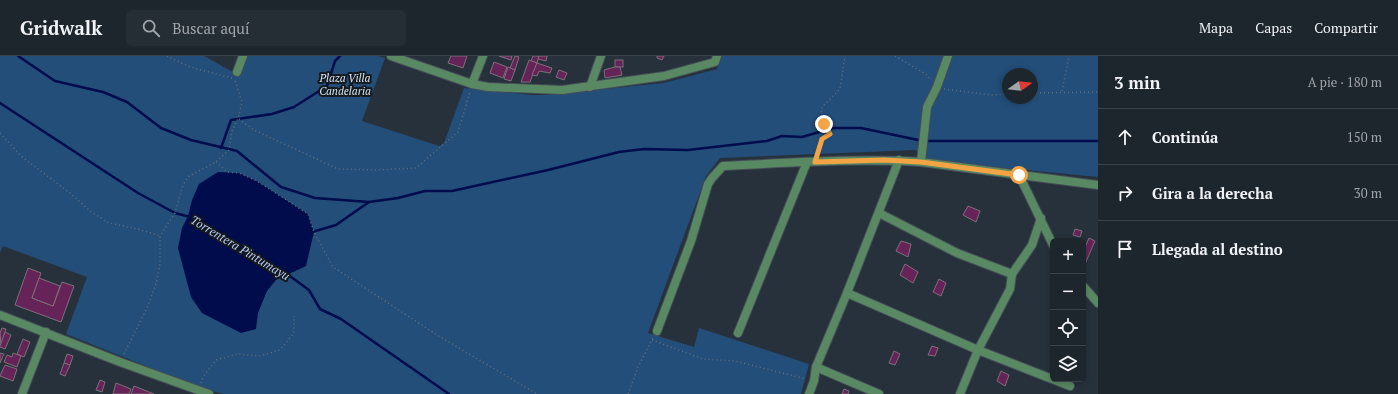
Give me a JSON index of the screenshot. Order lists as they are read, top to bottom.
{
  "water": ["Torrentera Pintumayu"],
  "parks": ["Plaza Villa Candelaria"],
  "north": "right",
  "page": {
    "header": "Gridwalk",
    "search": "Buscar aquí",
    "nav": ["Mapa", "Capas", "Compartir"],
    "heading": ["3 min", "A pie · 180 m"],
    "list": [
      ["Continúa", "150 m"],
      ["Gira a la derecha", "30 m"],
      "Llegada al destino"
    ],
    "map_buttons": ["+", "−"]
  }
}
